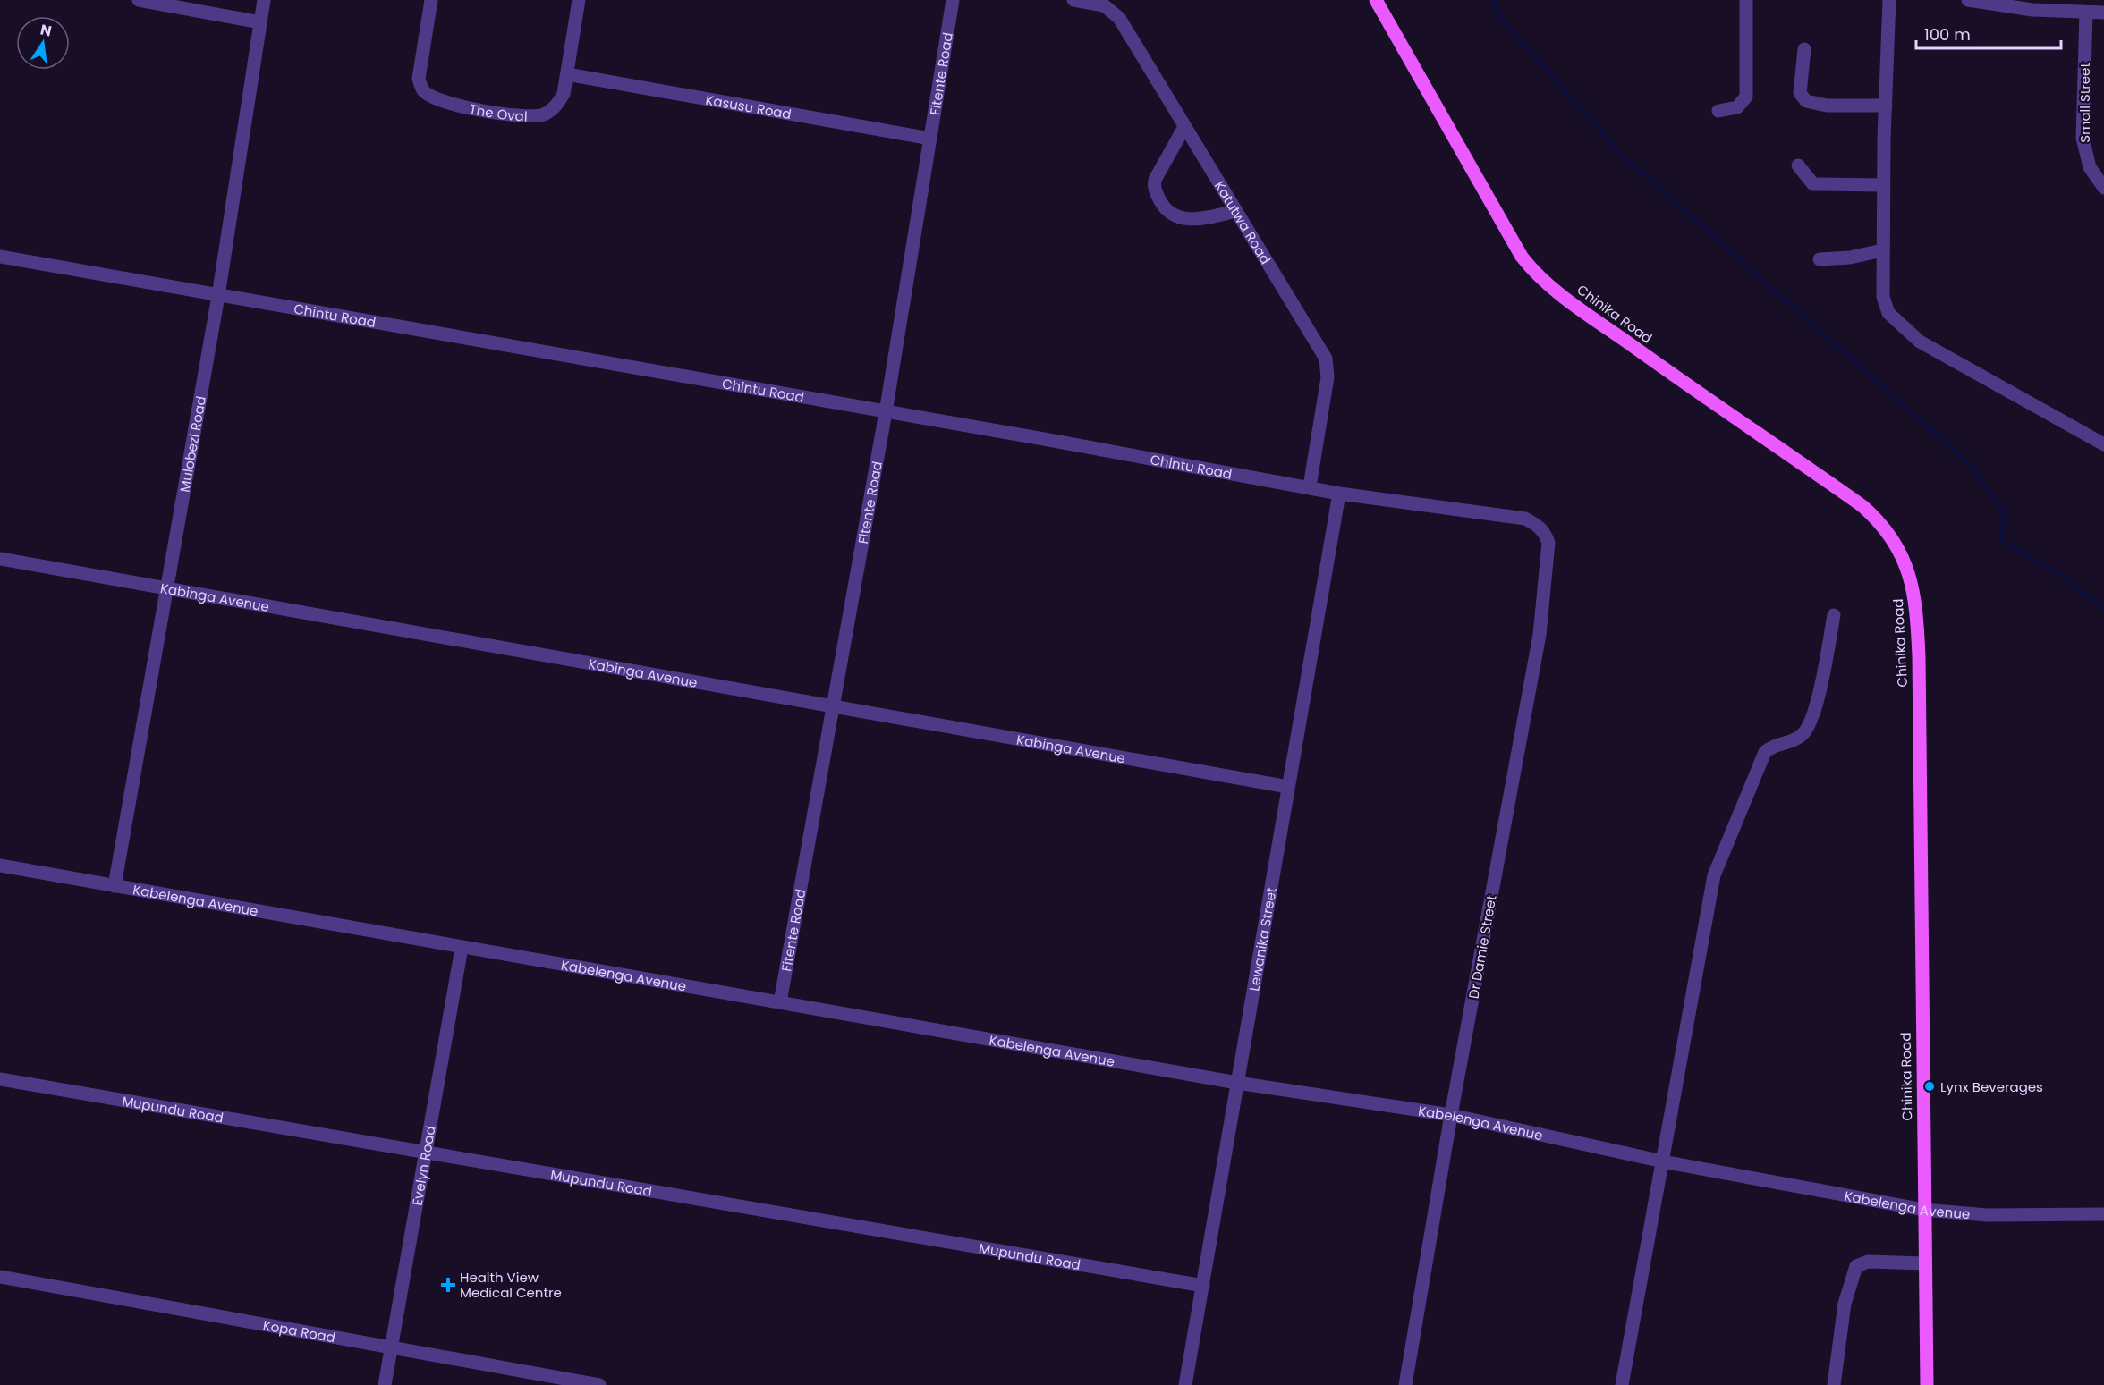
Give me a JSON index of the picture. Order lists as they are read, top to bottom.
{
  "streets": {
    "main road": ["Chinika Road"],
    "street": [
      "Fitente Road",
      "Small Street",
      "Kasusu Road",
      "The Oval",
      "Katutwa Road",
      "Chintu Road",
      "Mulobezi Road",
      "Kabinga Avenue",
      "Kabelenga Avenue",
      "Lewanika Street",
      "Dr Damie Street",
      "Mupundu Road",
      "Evelyn Road",
      "Kopa Road"
    ]
  },
  "crossings": [
    ["Fitente Road", "Kasusu Road"],
    ["Fitente Road", "Chintu Road"],
    ["Fitente Road", "Kabinga Avenue"],
    ["Fitente Road", "Kabelenga Avenue"],
    ["Kasusu Road", "The Oval"],
    ["Katutwa Road", "Chintu Road"],
    ["Chinika Road", "Kabelenga Avenue"],
    ["Chintu Road", "Mulobezi Road"],
    ["Chintu Road", "Lewanika Street"],
    ["Chintu Road", "Dr Damie Street"],
    ["Mulobezi Road", "Kabinga Avenue"],
    ["Mulobezi Road", "Kabelenga Avenue"],
    ["Kabinga Avenue", "Lewanika Street"],
    ["Kabelenga Avenue", "Lewanika Street"],
    ["Kabelenga Avenue", "Dr Damie Street"],
    ["Kabelenga Avenue", "Evelyn Road"],
    ["Lewanika Street", "Mupundu Road"],
    ["Mupundu Road", "Evelyn Road"],
    ["Evelyn Road", "Kopa Road"]
  ],
  "places": {
    "other": ["Lynx Beverages"],
    "health": ["Health View Medical Centre"]
  },
  "scale_bar": "100 m",
  "north": "top"
}
